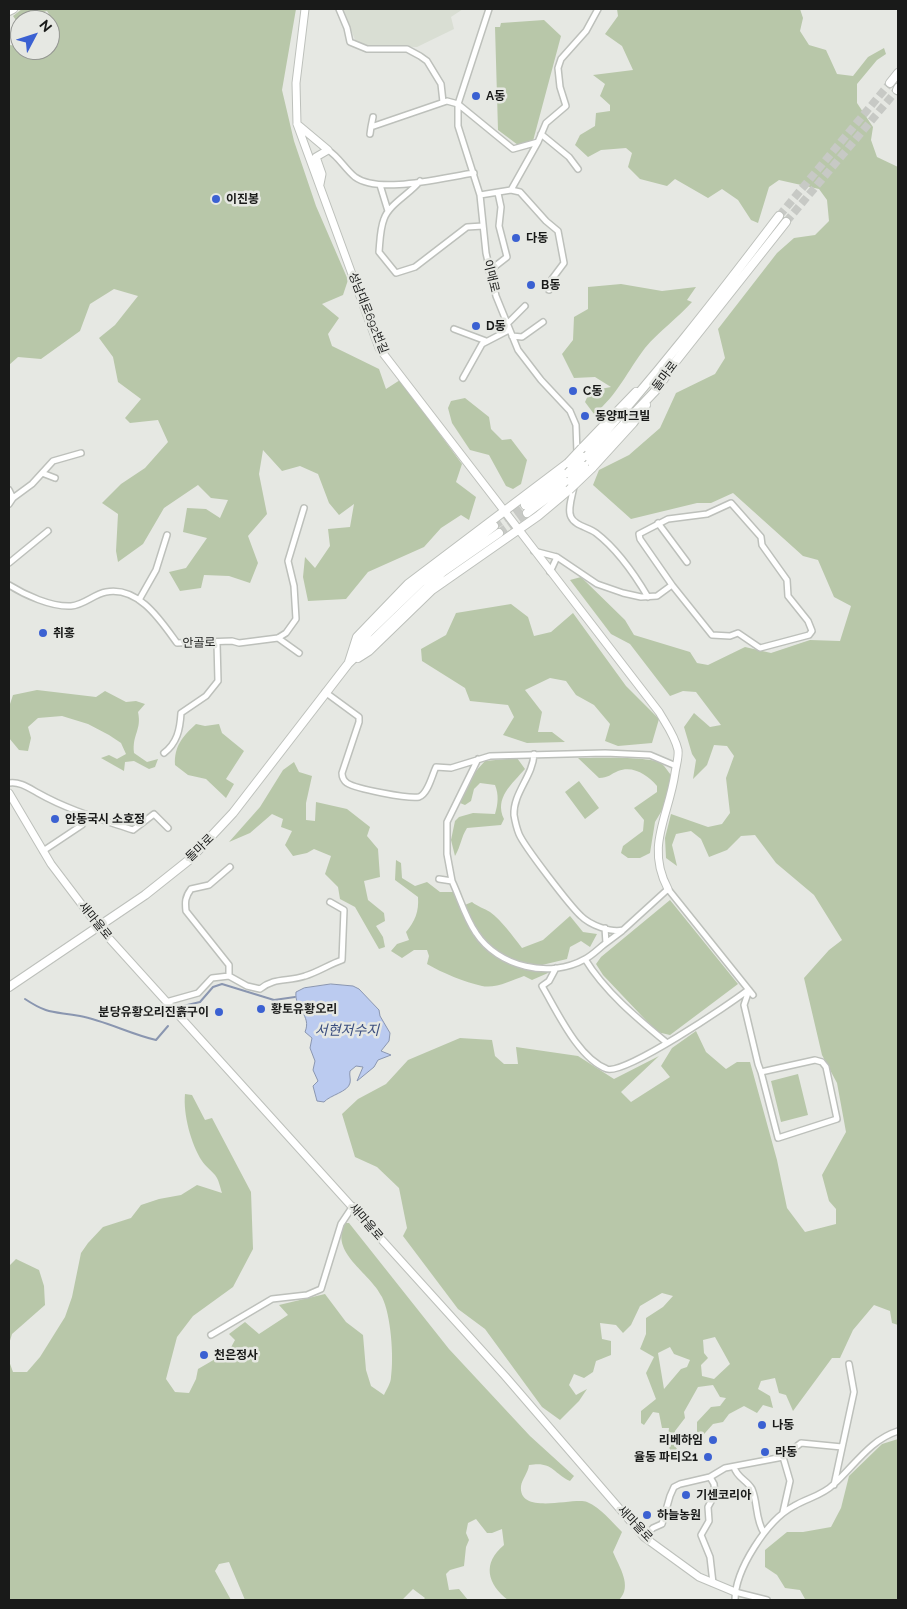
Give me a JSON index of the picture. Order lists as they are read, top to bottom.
{
  "streets": {
    "main road": ["돌마로"],
    "street": [
      "이매로",
      "성남대로692번길",
      "안골로",
      "새마을로"
    ]
  },
  "crossings": [
    ["돌마로", "새마을로"]
  ],
  "water": ["서현저수지"],
  "places": [
    "A동",
    "이진봉",
    "다동",
    "B동",
    "D동",
    "C동",
    "동양파크빌",
    "취홍",
    "안동국시 소호정",
    "황토유황오리",
    "분당유황오리진흙구이",
    "천은정사",
    "나동",
    "리베하임",
    "라동",
    "율동 파티오1",
    "기센코리아",
    "하늘농원"
  ],
  "north": "top right"
}
